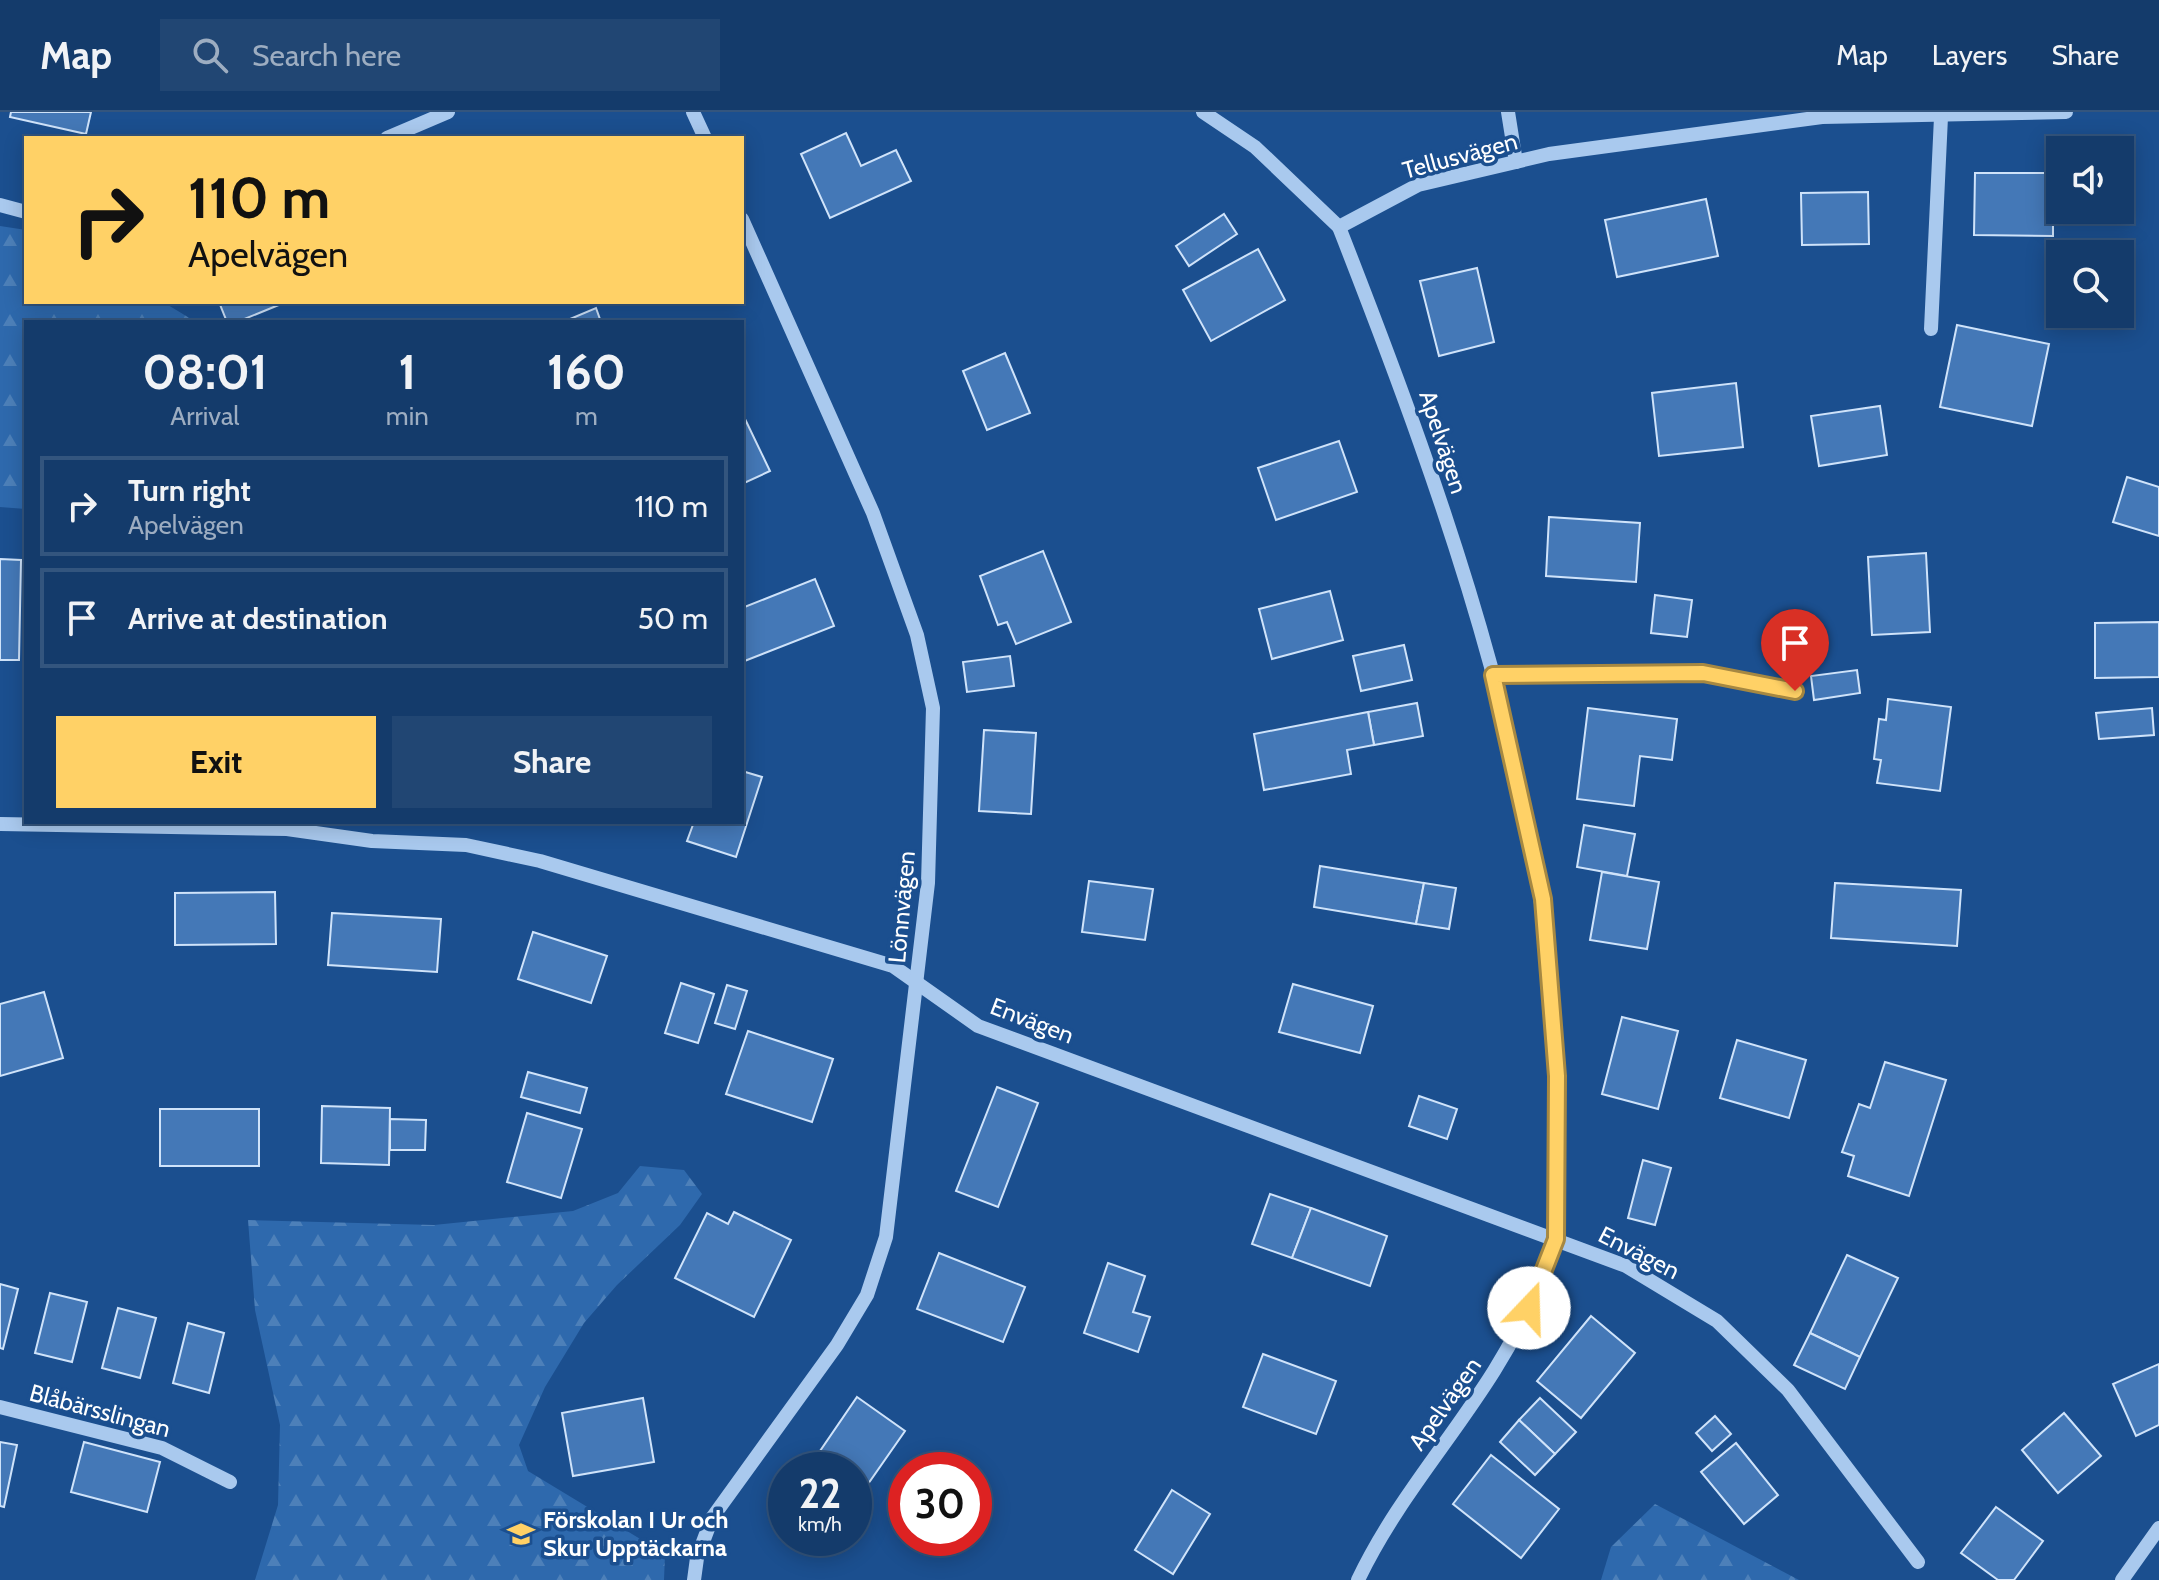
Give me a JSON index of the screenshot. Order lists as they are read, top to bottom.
{
  "streets": {
    "street": [
      "Tellusvägen",
      "Apelvägen",
      "Lönnvägen",
      "Envägen",
      "Blåbärsslingan"
    ]
  },
  "crossings": [
    ["Tellusvägen", "Apelvägen"],
    ["Apelvägen", "Envägen"],
    ["Lönnvägen", "Envägen"]
  ],
  "places": {
    "school or university": ["Förskolan I Ur och Skur Upptäckarna"]
  },
  "page": {
    "header": "Map",
    "search": "Search here",
    "nav": ["Map", "Layers", "Share"],
    "turn": ["110 m", "Apelvägen"],
    "eta": [
      "08:01",
      "Arrival",
      "1",
      "min",
      "160",
      "m"
    ],
    "list": [
      {
        "name": "Turn right",
        "note": "Apelvägen",
        "value": "110 m"
      },
      {
        "name": "Arrive at destination",
        "value": "50 m"
      }
    ],
    "buttons": ["Exit", "Share"],
    "speed": "22 km/h",
    "limit": "30"
  }
}
